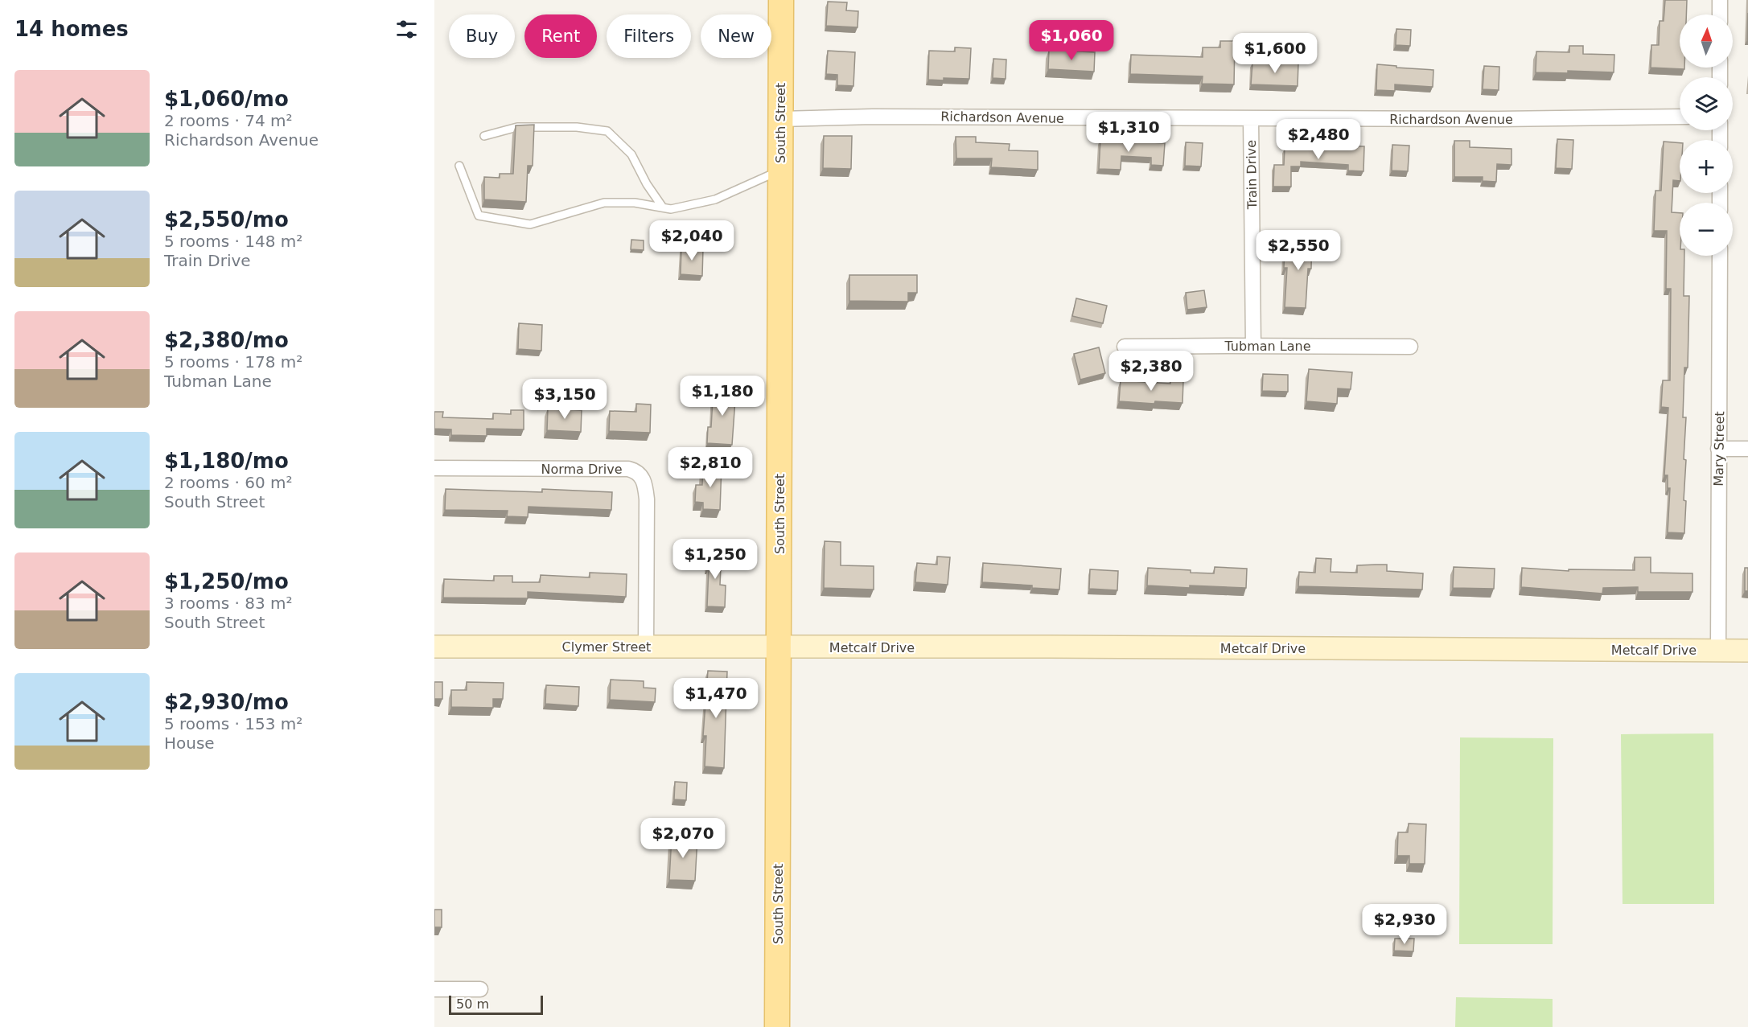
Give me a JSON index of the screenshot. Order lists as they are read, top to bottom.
{
  "streets": {
    "main road": ["South Street"],
    "street": [
      "Richardson Avenue",
      "Train Drive",
      "Tubman Lane",
      "Mary Street",
      "Norma Drive",
      "Clymer Street",
      "Metcalf Drive"
    ]
  },
  "crossings": [
    ["Richardson Avenue", "South Street"],
    ["Richardson Avenue", "Train Drive"],
    ["South Street", "Clymer Street"],
    ["South Street", "Metcalf Drive"],
    ["Train Drive", "Tubman Lane"],
    ["Mary Street", "Metcalf Drive"],
    ["Norma Drive", "Clymer Street"],
    ["Clymer Street", "Metcalf Drive"]
  ],
  "scale_bar": "50 m",
  "north": "top",
  "page": {
    "heading": "14 homes",
    "map_buttons": ["+", "−"],
    "chip": [
      "Buy",
      "Rent",
      "Filters",
      "New"
    ],
    "price": [
      "$1,060",
      "$1,600",
      "$1,310",
      "$2,480",
      "$2,040",
      "$2,550",
      "$2,380",
      "$1,180",
      "$3,150",
      "$2,810",
      "$1,250",
      "$1,470",
      "$2,070",
      "$2,930"
    ],
    "list": [
      {
        "name": "$1,060/mo",
        "note": "2 rooms · 74 m² · Richardson Avenue"
      },
      {
        "name": "$2,550/mo",
        "note": "5 rooms · 148 m² · Train Drive"
      },
      {
        "name": "$2,380/mo",
        "note": "5 rooms · 178 m² · Tubman Lane"
      },
      {
        "name": "$1,180/mo",
        "note": "2 rooms · 60 m² · South Street"
      },
      {
        "name": "$1,250/mo",
        "note": "3 rooms · 83 m² · South Street"
      },
      {
        "name": "$2,930/mo",
        "note": "5 rooms · 153 m² · House"
      }
    ],
    "scale": "50 m"
  }
}
